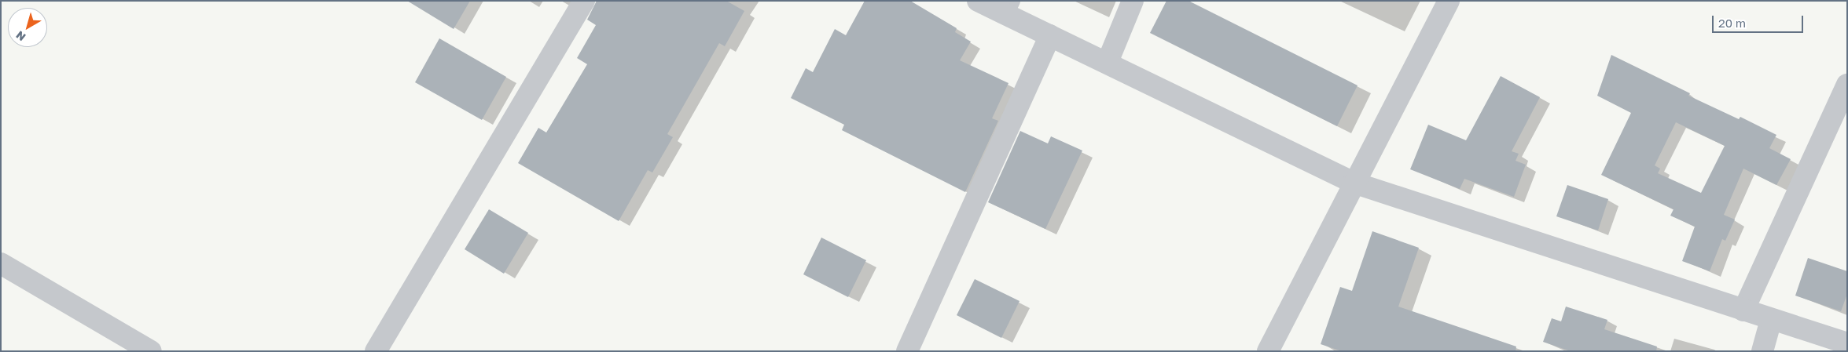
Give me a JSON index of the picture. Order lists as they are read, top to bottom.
{
  "scale_bar": "20 m",
  "north": "bottom left"
}
